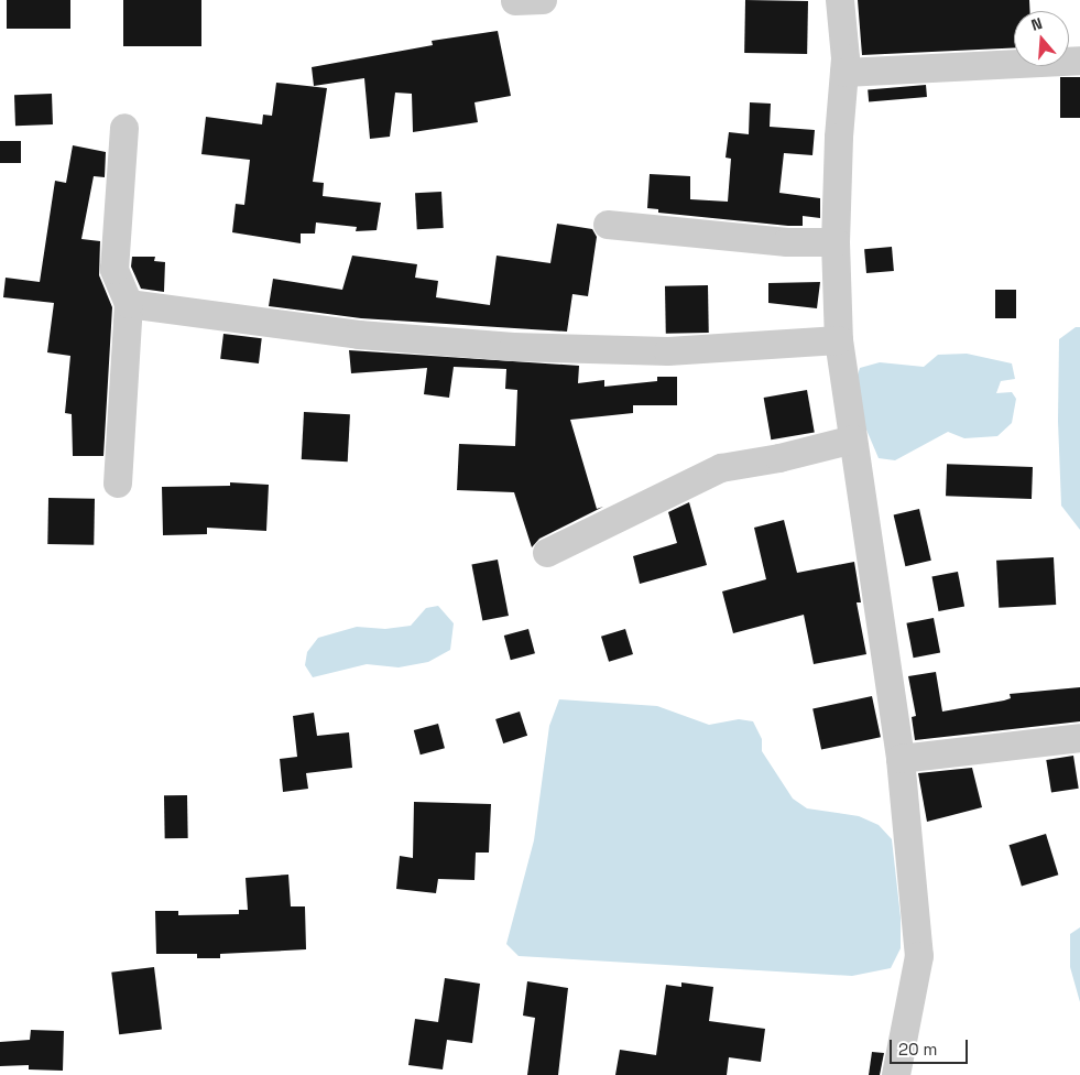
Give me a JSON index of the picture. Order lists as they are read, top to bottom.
{
  "scale_bar": "20 m",
  "north": "top"
}
